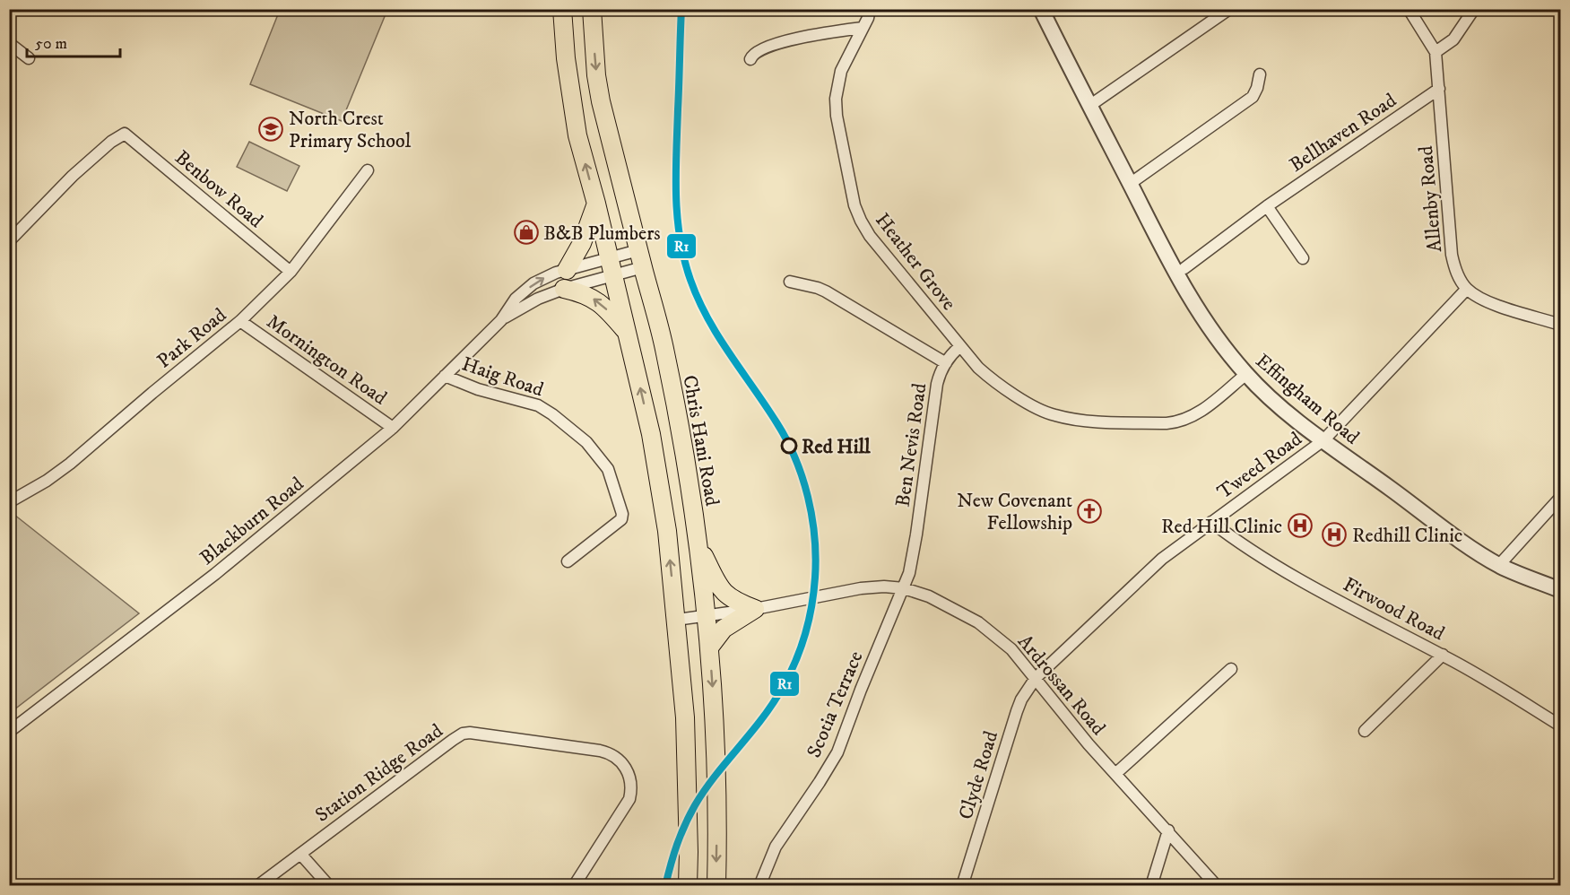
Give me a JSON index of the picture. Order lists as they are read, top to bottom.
{
  "streets": {
    "main road": ["Chris Hani Road"],
    "street": [
      "Bellhaven Road",
      "Benbow Road",
      "Allenby Road",
      "Heather Grove",
      "Park Road",
      "Mornington Road",
      "Haig Road",
      "Effingham Road",
      "Ben Nevis Road",
      "Tweed Road",
      "Blackburn Road",
      "Firwood Road",
      "Ardrossan Road",
      "Scotia Terrace",
      "Station Ridge Road",
      "Clyde Road"
    ]
  },
  "crossings": [
    ["Bellhaven Road", "Allenby Road"],
    ["Benbow Road", "Park Road"],
    ["Allenby Road", "Tweed Road"],
    ["Heather Grove", "Ben Nevis Road"],
    ["Park Road", "Mornington Road"],
    ["Mornington Road", "Blackburn Road"],
    ["Haig Road", "Blackburn Road"],
    ["Effingham Road", "Tweed Road"],
    ["Chris Hani Road", "Blackburn Road"],
    ["Chris Hani Road", "Ardrossan Road"],
    ["Ben Nevis Road", "Ardrossan Road"],
    ["Ben Nevis Road", "Scotia Terrace"],
    ["Tweed Road", "Firwood Road"],
    ["Tweed Road", "Ardrossan Road"],
    ["Tweed Road", "Clyde Road"],
    ["Ardrossan Road", "Scotia Terrace"],
    ["Ardrossan Road", "Clyde Road"]
  ],
  "places": {
    "school or university": ["North Crest Primary School"],
    "shop": ["B&B Plumbers"],
    "other": ["Red Hill"],
    "church": ["New Covenant Fellowship"],
    "hospital": ["Red Hill Clinic", "Redhill Clinic"]
  },
  "lines": ["transit line R1"],
  "scale_bar": "50 m"
}
